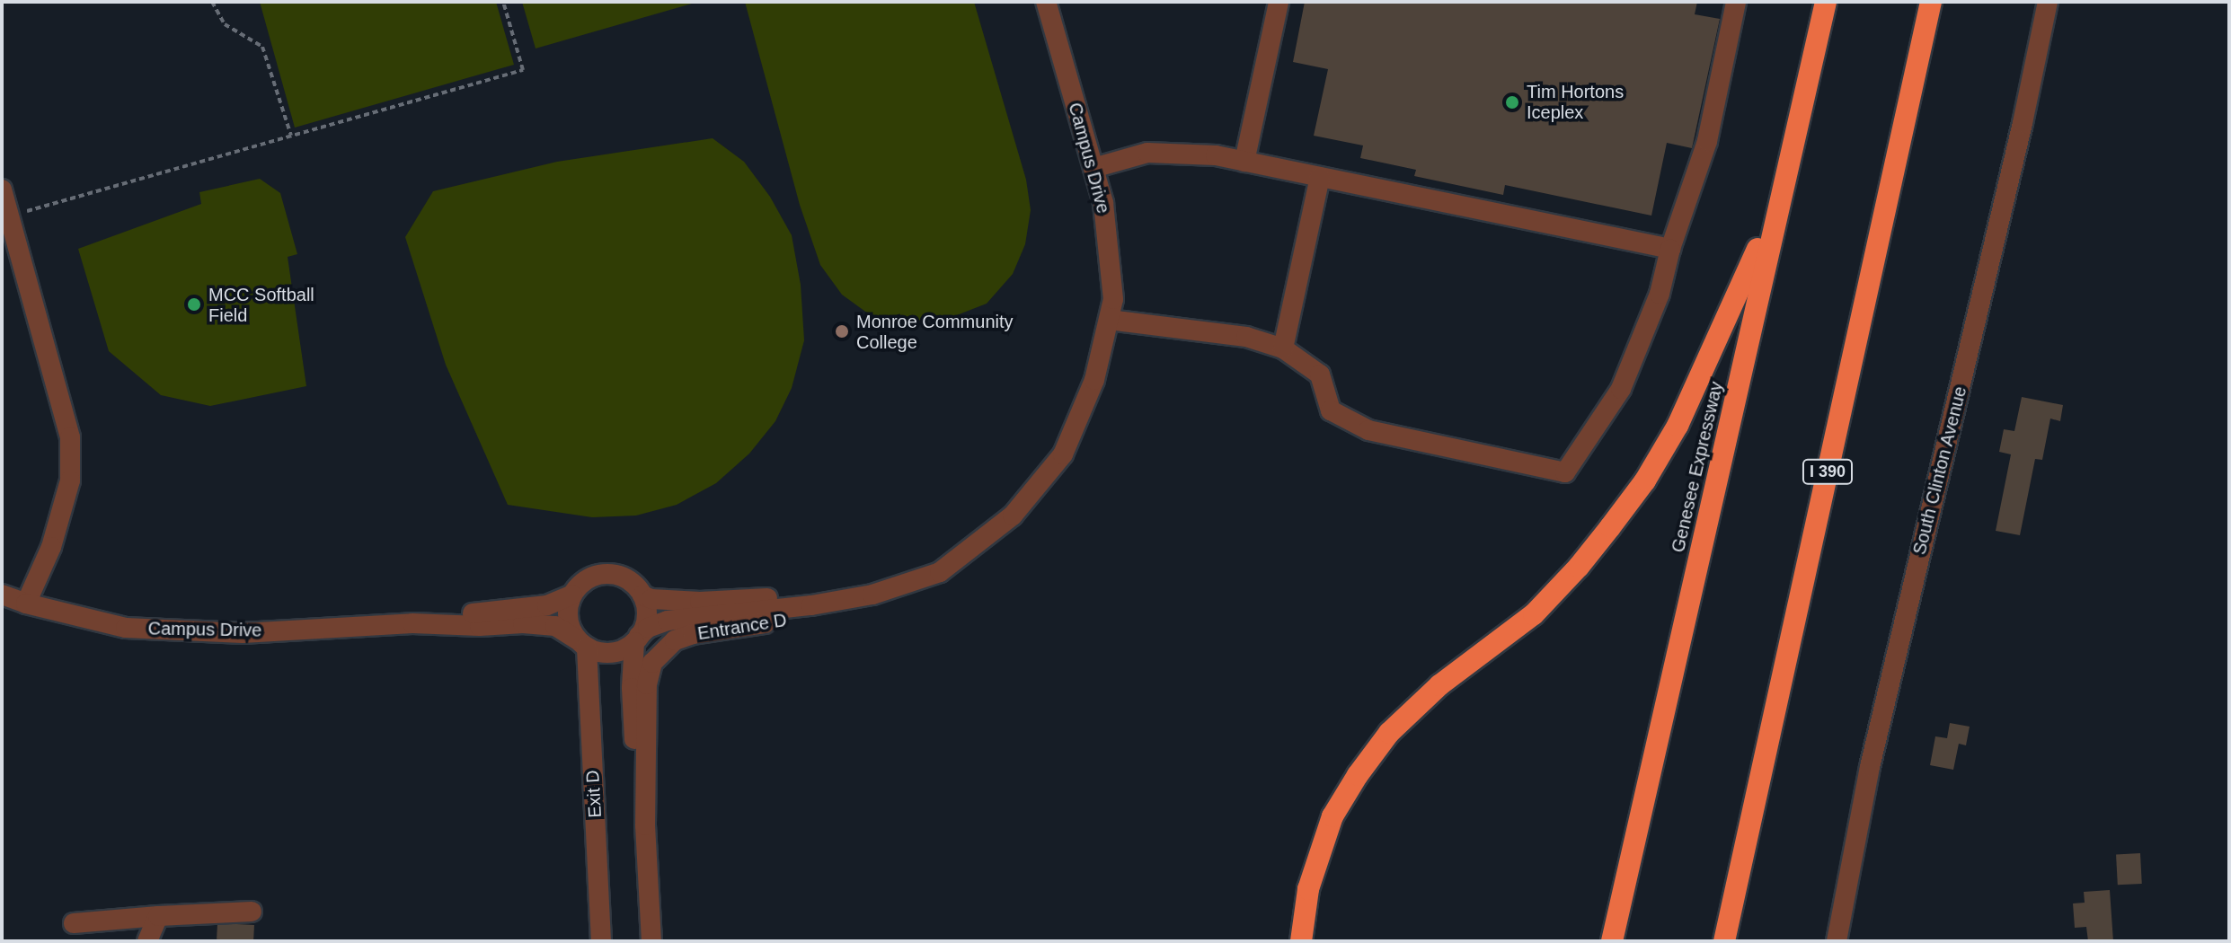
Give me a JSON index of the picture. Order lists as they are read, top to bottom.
{
  "streets": {
    "highway": ["Genesee Expressway", "I 390"],
    "street": [
      "Campus Drive",
      "South Clinton Avenue",
      "Entrance D",
      "Exit D"
    ]
  },
  "crossings": [
    ["Campus Drive", "Entrance D"],
    ["Campus Drive", "Exit D"],
    ["Entrance D", "Exit D"]
  ],
  "places": ["Tim Hortons Iceplex", "MCC Softball Field", "Monroe Community College"]
}
